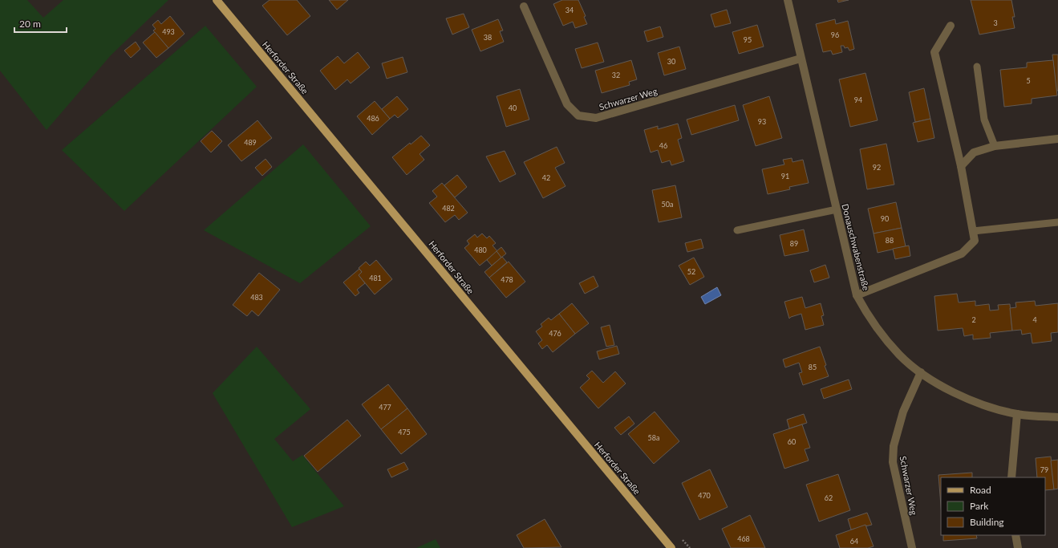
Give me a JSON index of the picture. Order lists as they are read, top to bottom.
{
  "streets": {
    "main road": ["Herforder Straße"],
    "street": ["Schwarzer Weg", "Donauschwabenstraße"]
  },
  "crossings": [
    ["Schwarzer Weg", "Donauschwabenstraße"]
  ],
  "house_numbers": [
    "34",
    "3",
    "493",
    "96",
    "38",
    "95",
    "30",
    "32",
    "5",
    "94",
    "40",
    "486",
    "93",
    "489",
    "46",
    "92",
    "91",
    "42",
    "50a",
    "482",
    "90",
    "88",
    "89",
    "480",
    "52",
    "481",
    "478",
    "483",
    "2",
    "4",
    "476",
    "85",
    "477",
    "475",
    "58a",
    "60",
    "79",
    "470",
    "62",
    "468",
    "64"
  ],
  "legend": ["Road", "Park", "Building"],
  "scale_bar": "20 m"
}
